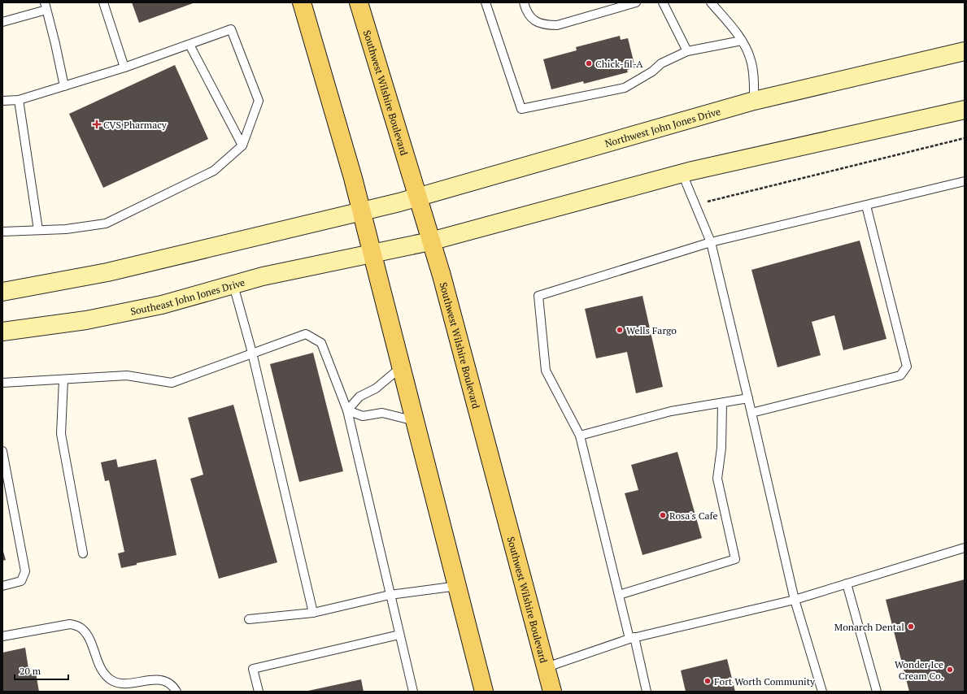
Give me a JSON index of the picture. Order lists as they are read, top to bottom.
{
  "streets": {
    "main road": ["Southwest Wilshire Boulevard", "Northwest John Jones Drive", "Southeast John Jones Drive"]
  },
  "crossings": [
    ["Southwest Wilshire Boulevard", "Northwest John Jones Drive"]
  ],
  "places": {
    "other": [
      "Chick-fil-A",
      "Wells Fargo",
      "Rosa's Cafe",
      "Monarch Dental",
      "Wonder Ice Cream Co.",
      "Fort Worth Community"
    ],
    "health": ["CVS Pharmacy"]
  },
  "scale_bar": "20 m"
}
